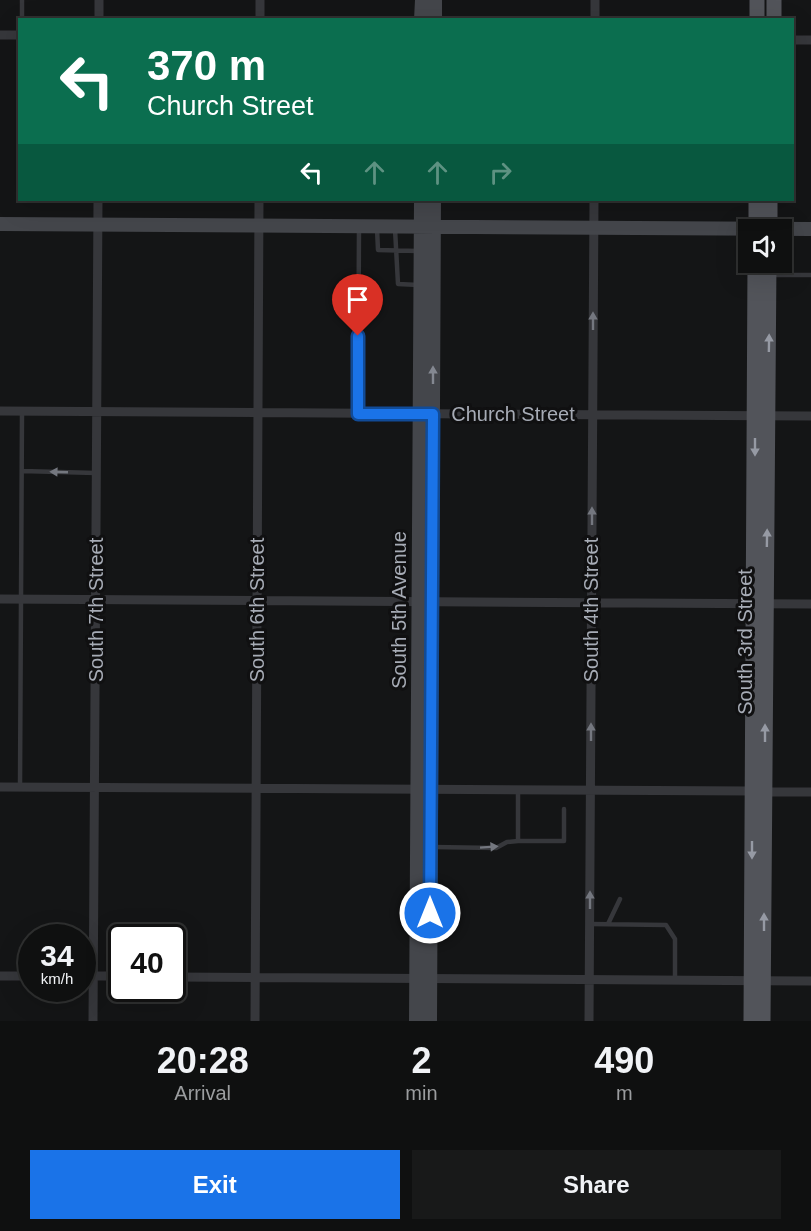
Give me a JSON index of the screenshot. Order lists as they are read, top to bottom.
{
  "streets": {
    "main road": ["South 3rd Street"],
    "street": [
      "Church Street",
      "South 7th Street",
      "South 6th Street",
      "South 5th Avenue",
      "South 4th Street"
    ]
  },
  "crossings": [
    ["Church Street", "South 7th Street"],
    ["Church Street", "South 6th Street"],
    ["Church Street", "South 5th Avenue"],
    ["Church Street", "South 4th Street"],
    ["Church Street", "South 3rd Street"]
  ],
  "one_way": ["South 4th Street"],
  "page": {
    "turn": ["370 m", "Church Street"],
    "speed": "34 km/h",
    "limit": "40",
    "eta": [
      "20:28",
      "Arrival",
      "2",
      "min",
      "490",
      "m"
    ],
    "buttons": ["Exit", "Share"]
  }
}
